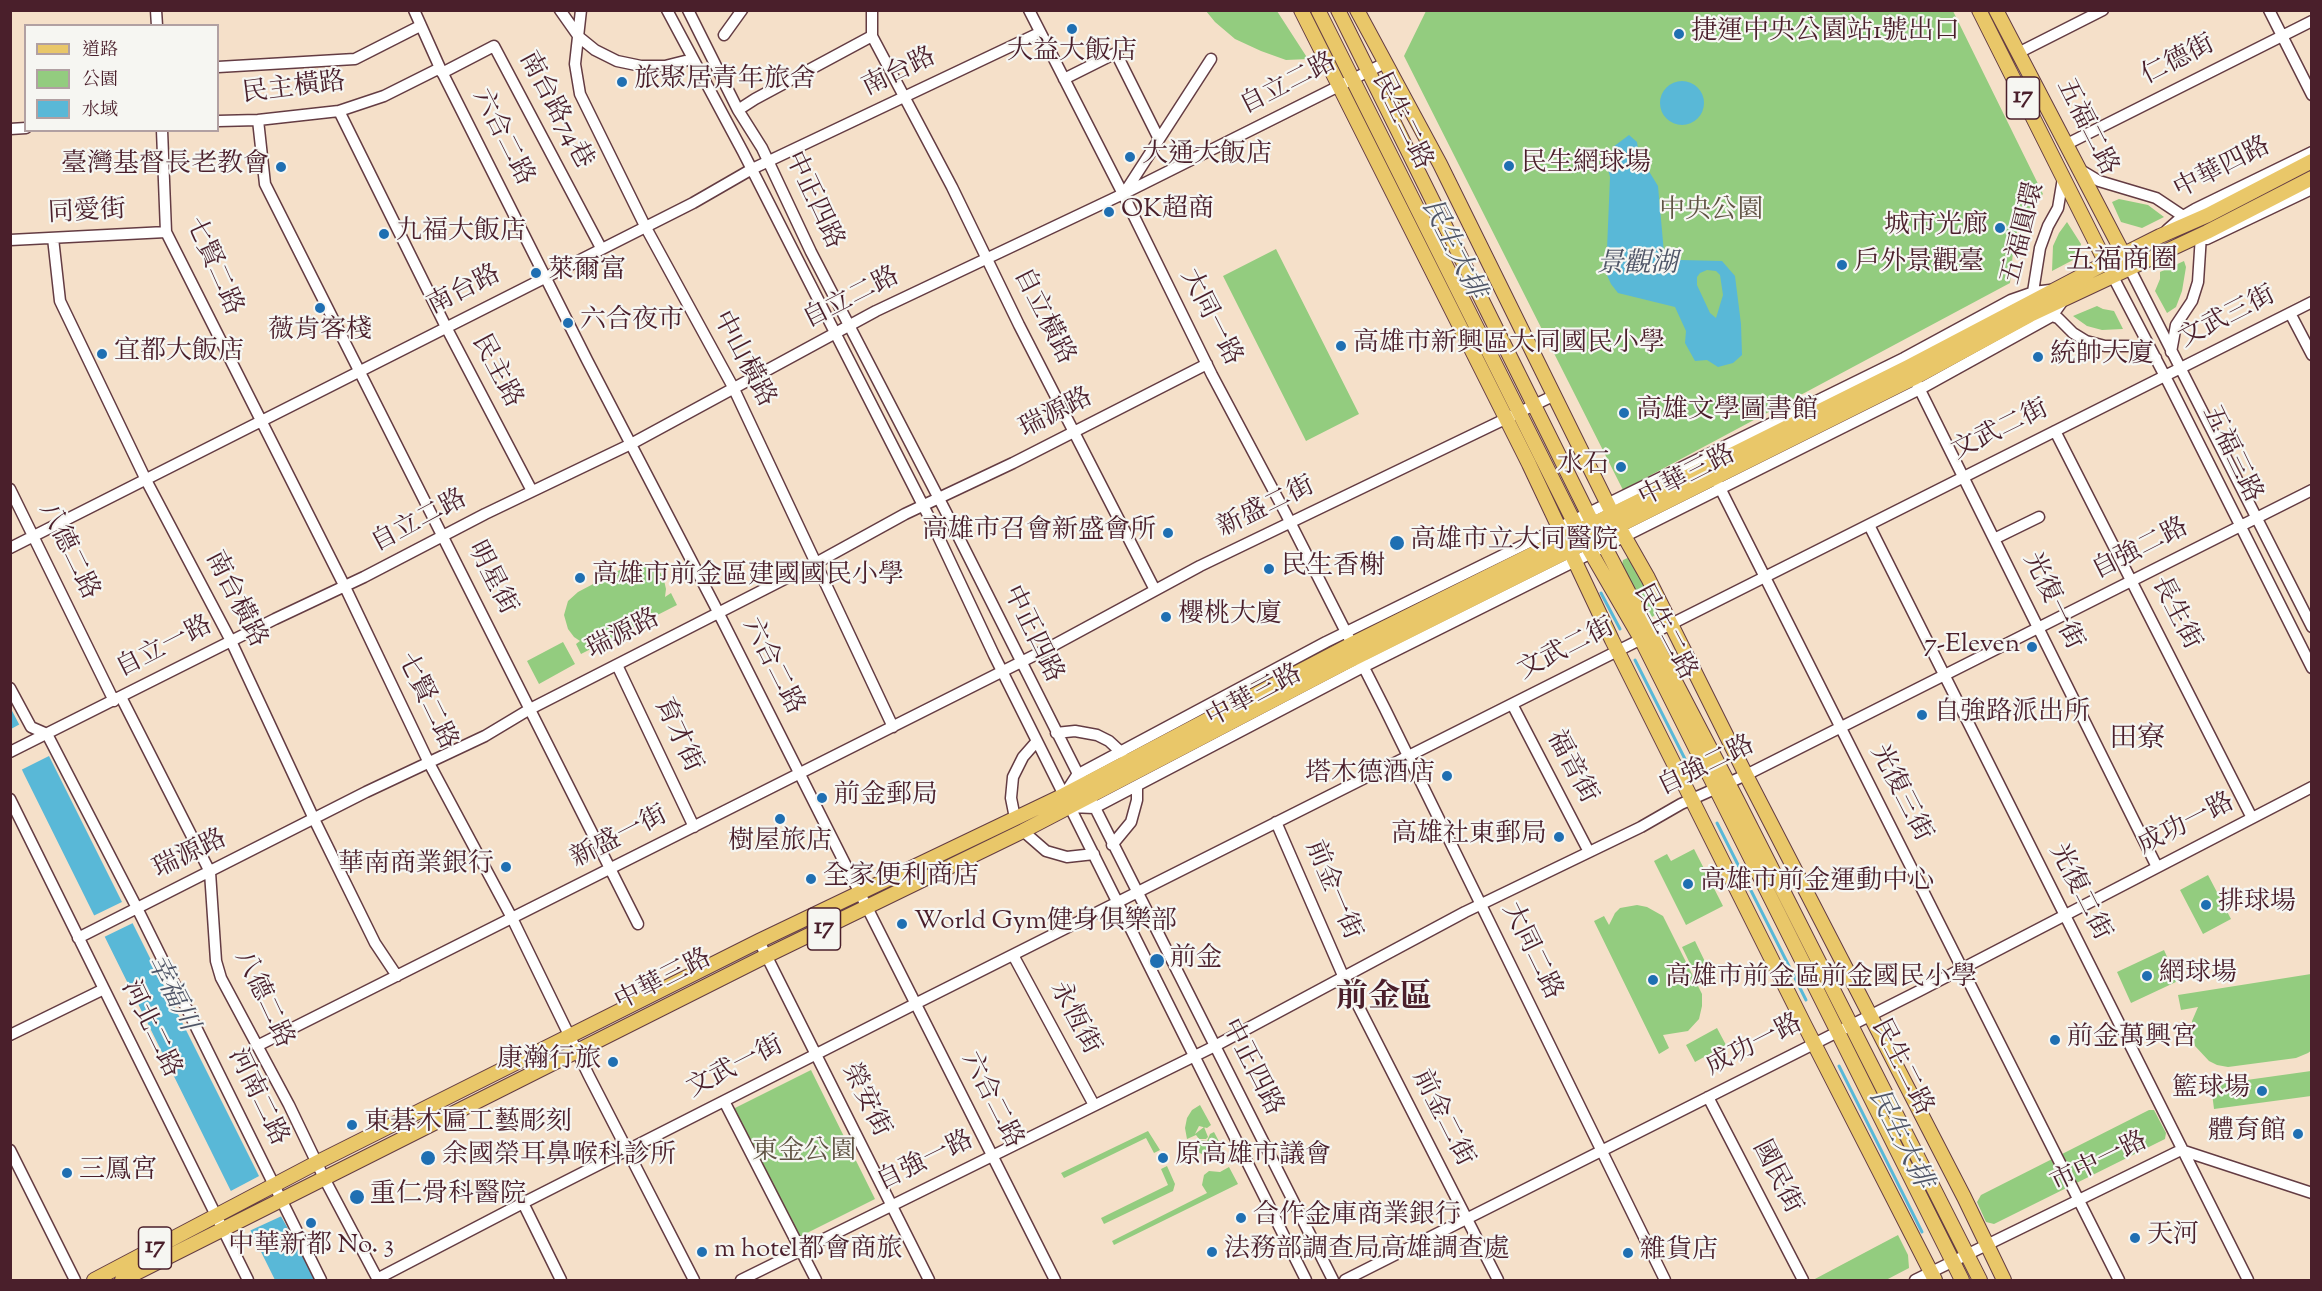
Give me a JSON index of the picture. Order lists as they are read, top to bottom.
{
  "streets": {
    "main road": [
      "17",
      "民生二路",
      "五福二路",
      "中華四路",
      "中華三路"
    ],
    "street": [
      "仁德街",
      "南台路",
      "自立二路",
      "民主橫路",
      "南台路74巷",
      "六合二路",
      "中正四路",
      "同愛街",
      "五福圓環",
      "七賢二路",
      "自立橫路",
      "大同一路",
      "文武三街",
      "中山橫路",
      "民主路",
      "瑞源路",
      "文武二街",
      "五福三路",
      "新盛二街",
      "自強二路",
      "八德二路",
      "明星街",
      "南台橫路",
      "光復一街",
      "長生街",
      "自立一路",
      "育才街",
      "福音街",
      "光復三街",
      "成功一路",
      "新盛一街",
      "前金一街",
      "光復二街",
      "大同二路",
      "永恆街",
      "河北二路",
      "文武一街",
      "河南二路",
      "榮安街",
      "前金二街",
      "自強一路",
      "市中一路",
      "國民街"
    ]
  },
  "crossings": [
    ["仁德街", "五福二路"],
    ["南台路", "南台路74巷"],
    ["南台路", "六合二路"],
    ["南台路", "中正四路"],
    ["南台路", "七賢二路"],
    ["南台路", "自立橫路"],
    ["南台路", "大同一路"],
    ["南台路", "中山橫路"],
    ["南台路", "民主路"],
    ["南台路", "八德二路"],
    ["南台路", "明星街"],
    ["南台路", "南台橫路"],
    ["自立二路", "民生二路"],
    ["自立二路", "六合二路"],
    ["自立二路", "中正四路"],
    ["自立二路", "七賢二路"],
    ["自立二路", "自立橫路"],
    ["自立二路", "大同一路"],
    ["自立二路", "中山橫路"],
    ["自立二路", "民主路"],
    ["自立二路", "明星街"],
    ["自立二路", "自立一路"],
    ["民主橫路", "南台路74巷"],
    ["民主橫路", "六合二路"],
    ["民主橫路", "民主路"],
    ["民主橫路", "明星街"],
    ["17", "中華三路"],
    ["17", "河北二路"],
    ["17", "河南二路"],
    ["南台路74巷", "六合二路"],
    ["民生二路", "文武二街"],
    ["民生二路", "中華三路"],
    ["民生二路", "新盛二街"],
    ["民生二路", "自強二路"],
    ["民生二路", "成功一路"],
    ["民生二路", "市中一路"],
    ["五福二路", "中華四路"],
    ["五福二路", "五福圓環"],
    ["五福二路", "五福三路"],
    ["五福二路", "中華三路"],
    ["六合二路", "瑞源路"],
    ["六合二路", "中華三路"],
    ["六合二路", "新盛一街"],
    ["六合二路", "文武一街"],
    ["六合二路", "自強一路"],
    ["中華四路", "五福圓環"],
    ["中華四路", "五福三路"],
    ["中華四路", "中華三路"],
    ["中正四路", "瑞源路"],
    ["中正四路", "文武二街"],
    ["中正四路", "中華三路"],
    ["中正四路", "新盛二街"],
    ["中正四路", "自強二路"],
    ["中正四路", "新盛一街"],
    ["中正四路", "文武一街"],
    ["中正四路", "自強一路"],
    ["同愛街", "七賢二路"],
    ["同愛街", "南台橫路"],
    ["五福圓環", "五福三路"],
    ["五福圓環", "中華三路"],
    ["七賢二路", "瑞源路"],
    ["七賢二路", "中華三路"],
    ["七賢二路", "自立一路"],
    ["七賢二路", "新盛一街"],
    ["七賢二路", "文武一街"],
    ["自立橫路", "瑞源路"],
    ["自立橫路", "新盛二街"],
    ["大同一路", "瑞源路"],
    ["大同一路", "中華三路"],
    ["大同一路", "新盛二街"],
    ["大同一路", "大同二路"],
    ["文武三街", "文武二街"],
    ["文武三街", "五福三路"],
    ["中山橫路", "瑞源路"],
    ["中山橫路", "新盛一街"],
    ["瑞源路", "八德二路"],
    ["瑞源路", "明星街"],
    ["瑞源路", "南台橫路"],
    ["瑞源路", "育才街"],
    ["瑞源路", "河北二路"],
    ["瑞源路", "河南二路"],
    ["文武二街", "五福三路"],
    ["文武二街", "光復一街"],
    ["文武二街", "長生街"],
    ["文武二街", "福音街"],
    ["文武二街", "光復三街"],
    ["文武二街", "前金一街"],
    ["文武二街", "光復二街"],
    ["文武二街", "大同二路"],
    ["文武二街", "文武一街"],
    ["五福三路", "中華三路"],
    ["五福三路", "自強二路"],
    ["中華三路", "八德二路"],
    ["中華三路", "光復一街"],
    ["中華三路", "光復三街"],
    ["中華三路", "大同二路"],
    ["中華三路", "河南二路"],
    ["中華三路", "榮安街"],
    ["新盛二街", "新盛一街"],
    ["自強二路", "光復一街"],
    ["自強二路", "長生街"],
    ["自強二路", "福音街"],
    ["自強二路", "光復三街"],
    ["自強二路", "前金一街"],
    ["自強二路", "光復二街"],
    ["自強二路", "大同二路"],
    ["自強二路", "前金二街"],
    ["自強二路", "自強一路"],
    ["八德二路", "自立一路"],
    ["八德二路", "新盛一街"],
    ["八德二路", "文武一街"],
    ["明星街", "新盛一街"],
    ["南台橫路", "自立一路"],
    ["南台橫路", "新盛一街"],
    ["光復一街", "成功一路"],
    ["長生街", "成功一路"],
    ["自立一路", "河南二路"],
    ["育才街", "新盛一街"],
    ["光復三街", "成功一路"],
    ["光復三街", "市中一路"],
    ["成功一路", "光復二街"],
    ["成功一路", "大同二路"],
    ["成功一路", "前金二街"],
    ["成功一路", "國民街"],
    ["前金一街", "前金二街"],
    ["光復二街", "市中一路"],
    ["永恆街", "文武一街"],
    ["永恆街", "自強一路"],
    ["文武一街", "榮安街"],
    ["榮安街", "自強一路"]
  ],
  "districts": ["五福商圈", "田寮", "前金區"],
  "water": ["民生大排", "景觀湖", "幸福川"],
  "parks": ["中央公園", "東金公園"],
  "places": [
    "大益大飯店",
    "捷運中央公園站1號出口",
    "旅聚居青年旅舍",
    "大通大飯店",
    "民生網球場",
    "臺灣基督長老教會",
    "OK超商",
    "城市光廊",
    "九福大飯店",
    "戶外景觀臺",
    "萊爾富",
    "薇肯客棧",
    "六合夜市",
    "高雄市新興區大同國民小學",
    "宜都大飯店",
    "統帥大廈",
    "高雄文學圖書館",
    "水石",
    "高雄市召會新盛會所",
    "高雄市立大同醫院",
    "民生香榭",
    "高雄市前金區建國國民小學",
    "櫻桃大廈",
    "7-Eleven",
    "自強路派出所",
    "塔木德酒店",
    "前金郵局",
    "樹屋旅店",
    "高雄社東郵局",
    "華南商業銀行",
    "全家便利商店",
    "高雄市前金運動中心",
    "排球場",
    "World Gym健身俱樂部",
    "前金",
    "網球場",
    "高雄市前金區前金國民小學",
    "前金萬興宮",
    "康瀚行旅",
    "籃球場",
    "東碁木匾工藝彫刻",
    "體育館",
    "余國榮耳鼻喉科診所",
    "原高雄市議會",
    "三鳳宮",
    "重仁骨科醫院",
    "合作金庫商業銀行",
    "中華新都 No. 3",
    "天河",
    "m hotel都會商旅",
    "法務部調查局高雄調查處",
    "雜貨店"
  ],
  "legend": ["道路", "公園", "水域"]
}
